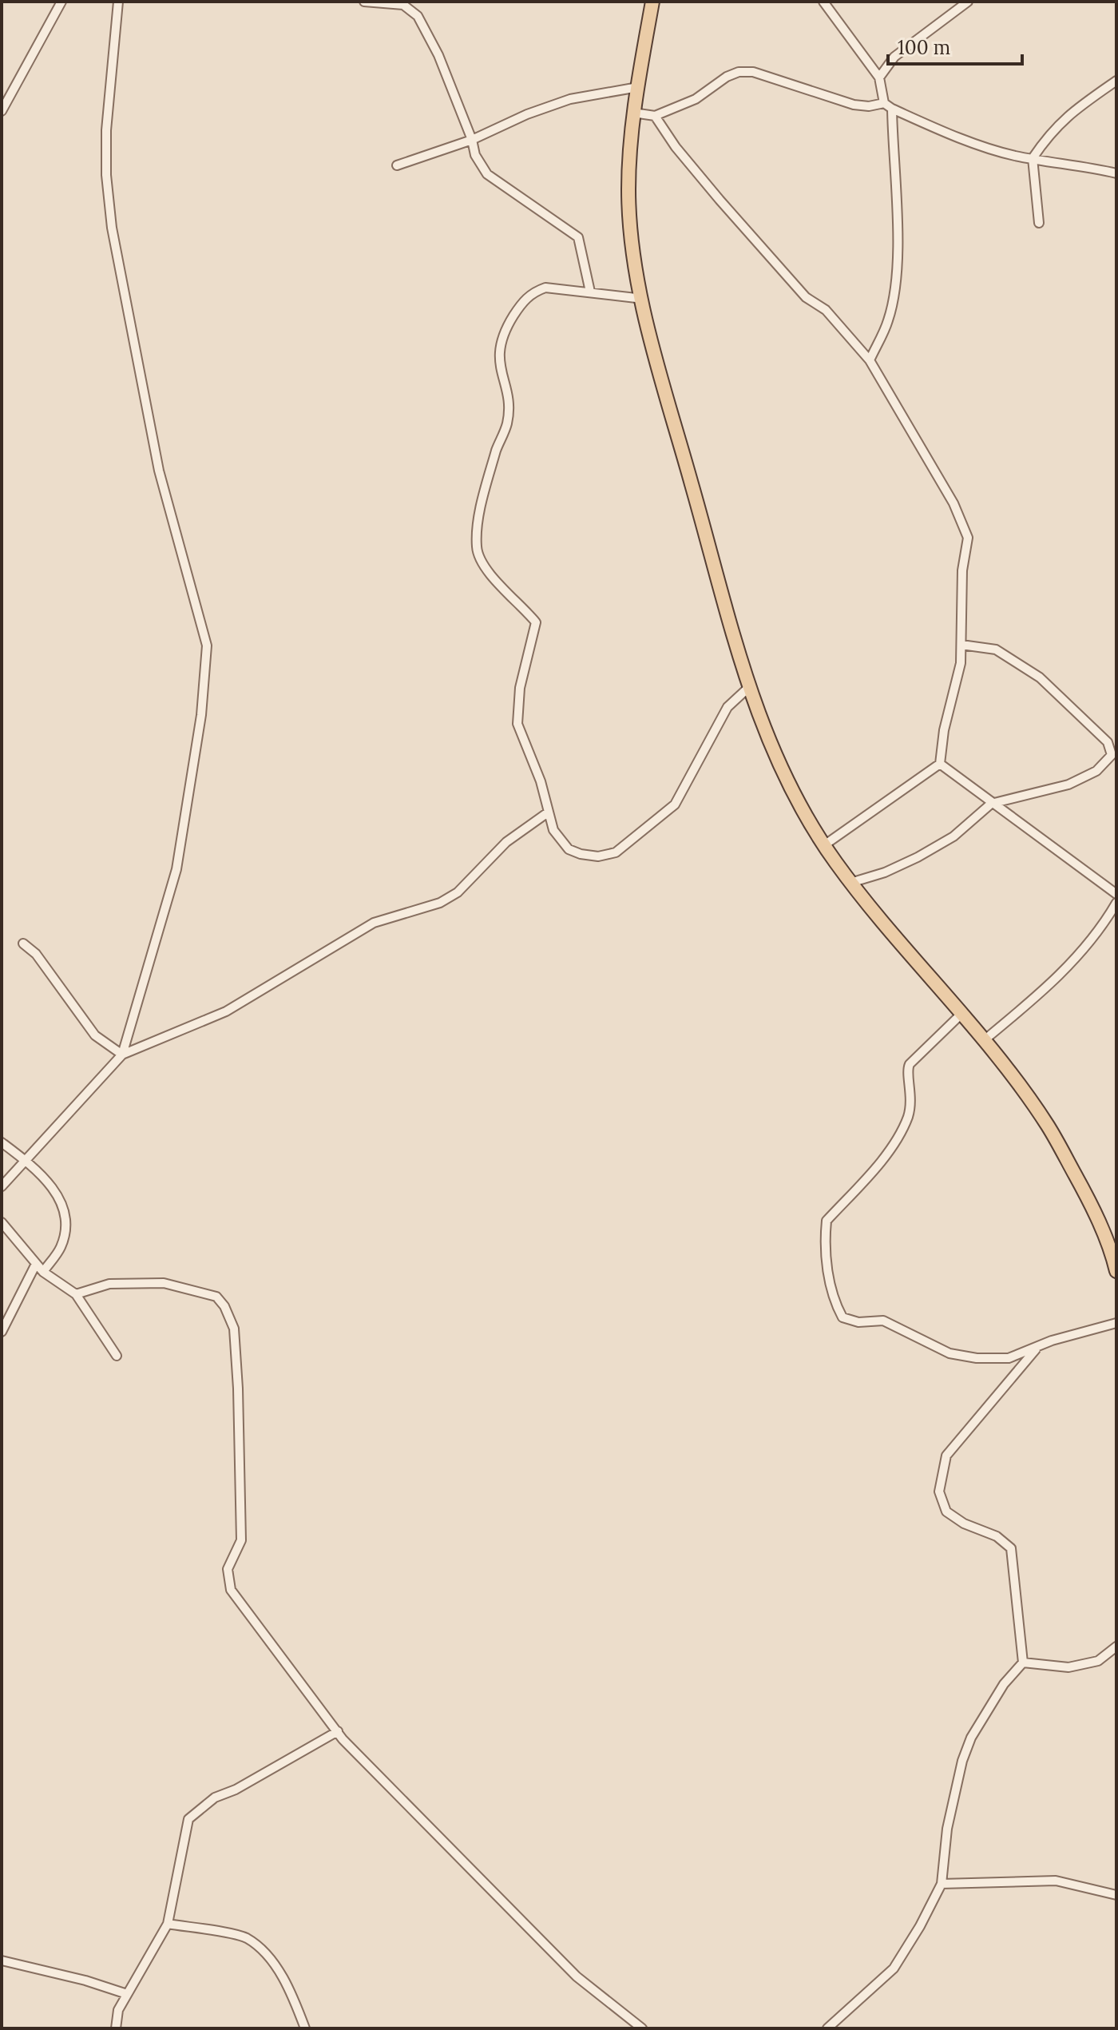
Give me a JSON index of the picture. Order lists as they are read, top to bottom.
{
  "scale_bar": "100 m"
}
